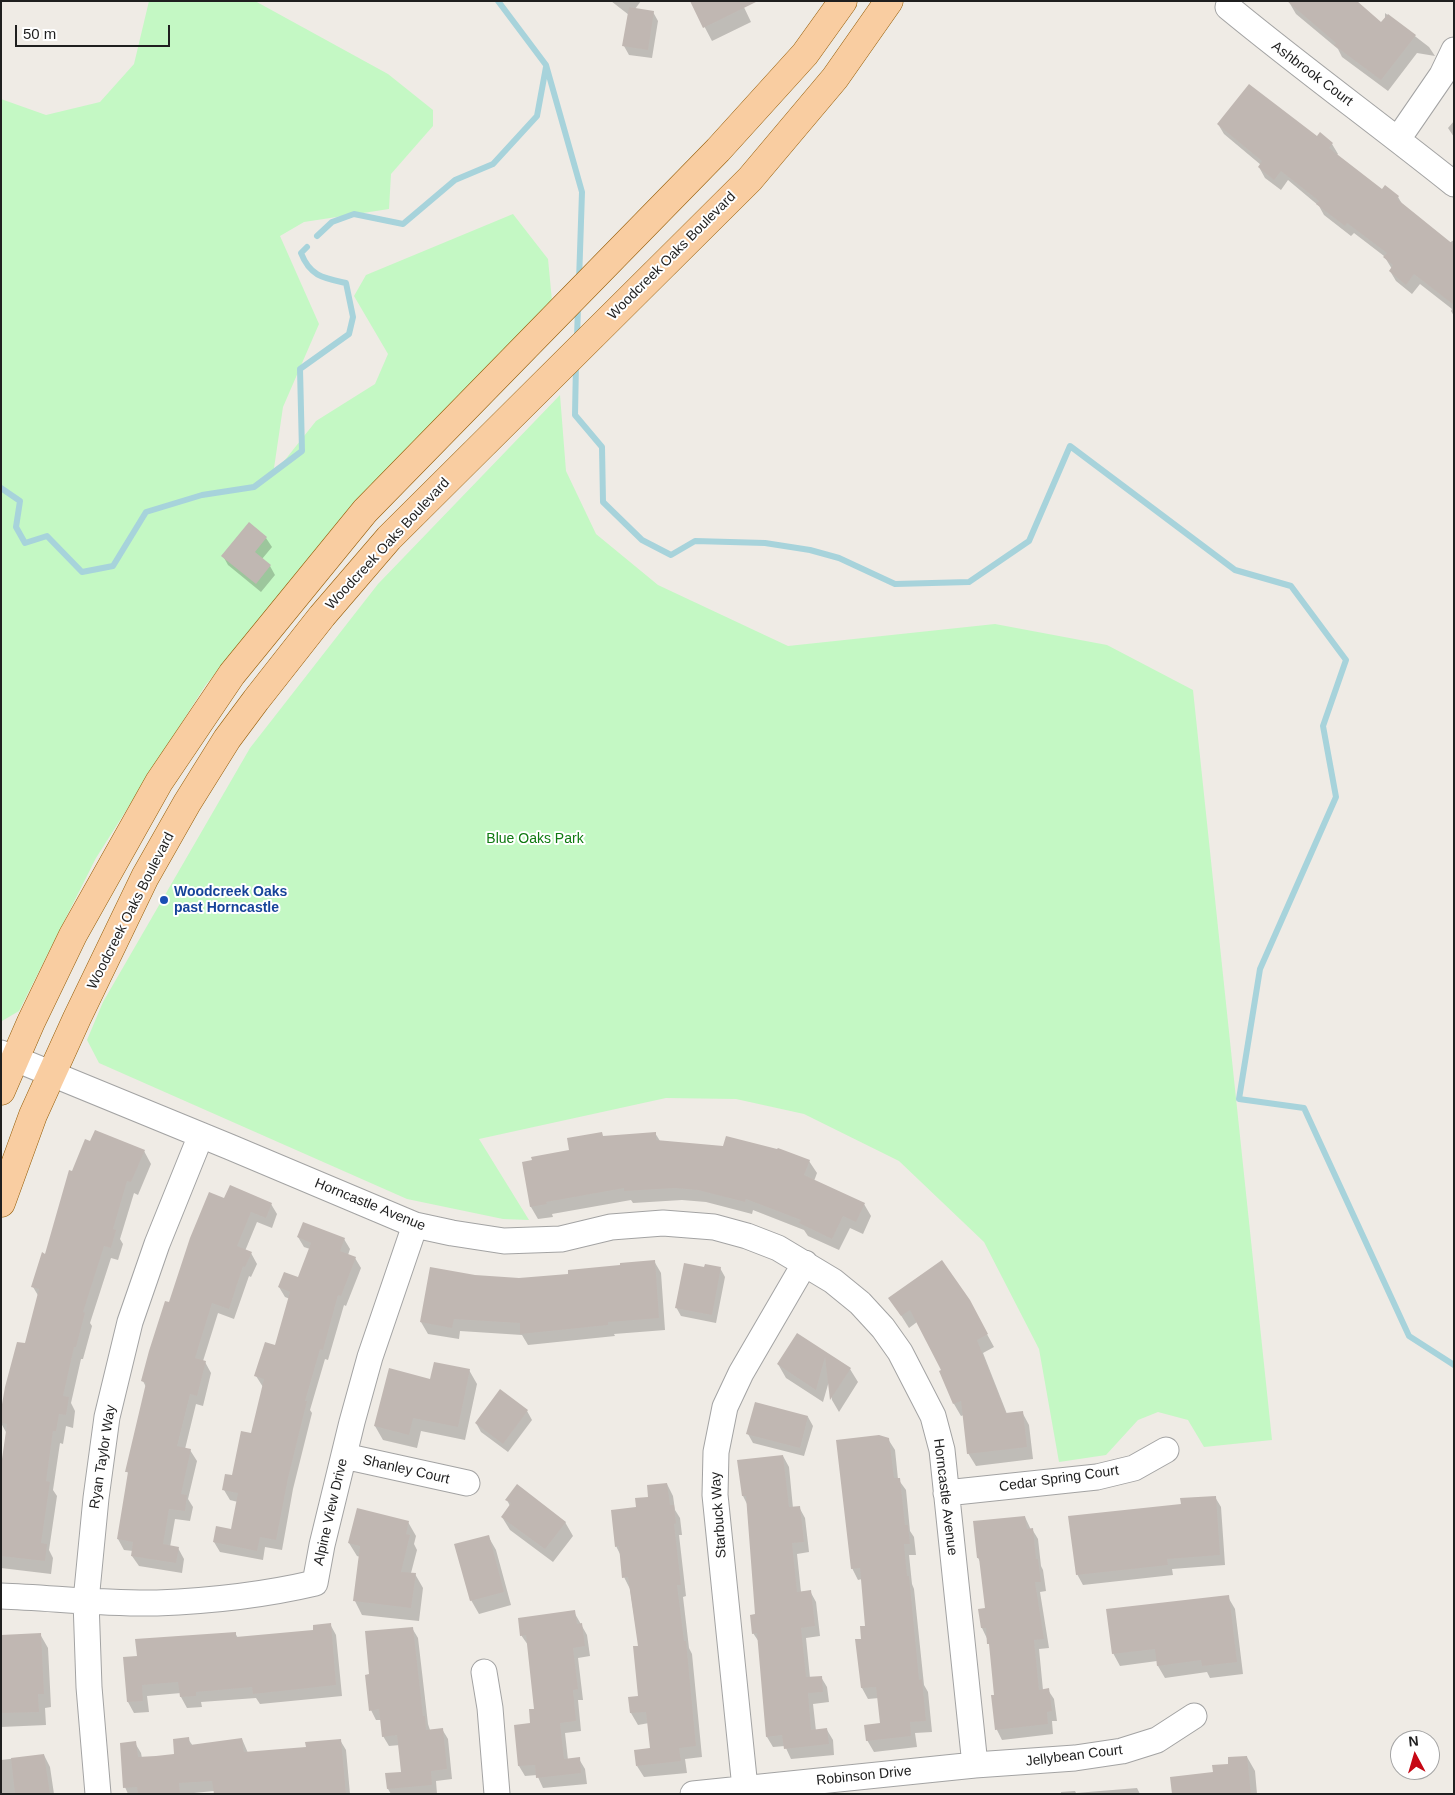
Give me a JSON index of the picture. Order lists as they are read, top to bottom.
{
  "streets": {
    "main road": ["Woodcreek Oaks Boulevard"],
    "street": [
      "Ashbrook Court",
      "Horncastle Avenue",
      "Ryan Taylor Way",
      "Shanley Court",
      "Cedar Spring Court",
      "Alpine View Drive",
      "Starbuck Way",
      "Jellybean Court",
      "Robinson Drive"
    ]
  },
  "crossings": [
    ["Woodcreek Oaks Boulevard", "Horncastle Avenue"],
    ["Horncastle Avenue", "Ryan Taylor Way"],
    ["Horncastle Avenue", "Cedar Spring Court"],
    ["Horncastle Avenue", "Alpine View Drive"],
    ["Horncastle Avenue", "Starbuck Way"],
    ["Horncastle Avenue", "Jellybean Court"],
    ["Horncastle Avenue", "Robinson Drive"],
    ["Ryan Taylor Way", "Alpine View Drive"],
    ["Shanley Court", "Alpine View Drive"],
    ["Starbuck Way", "Robinson Drive"],
    ["Jellybean Court", "Robinson Drive"]
  ],
  "parks": ["Blue Oaks Park"],
  "places": ["Woodcreek Oaks past Horncastle"],
  "scale_bar": "50 m",
  "north": "top"
}
